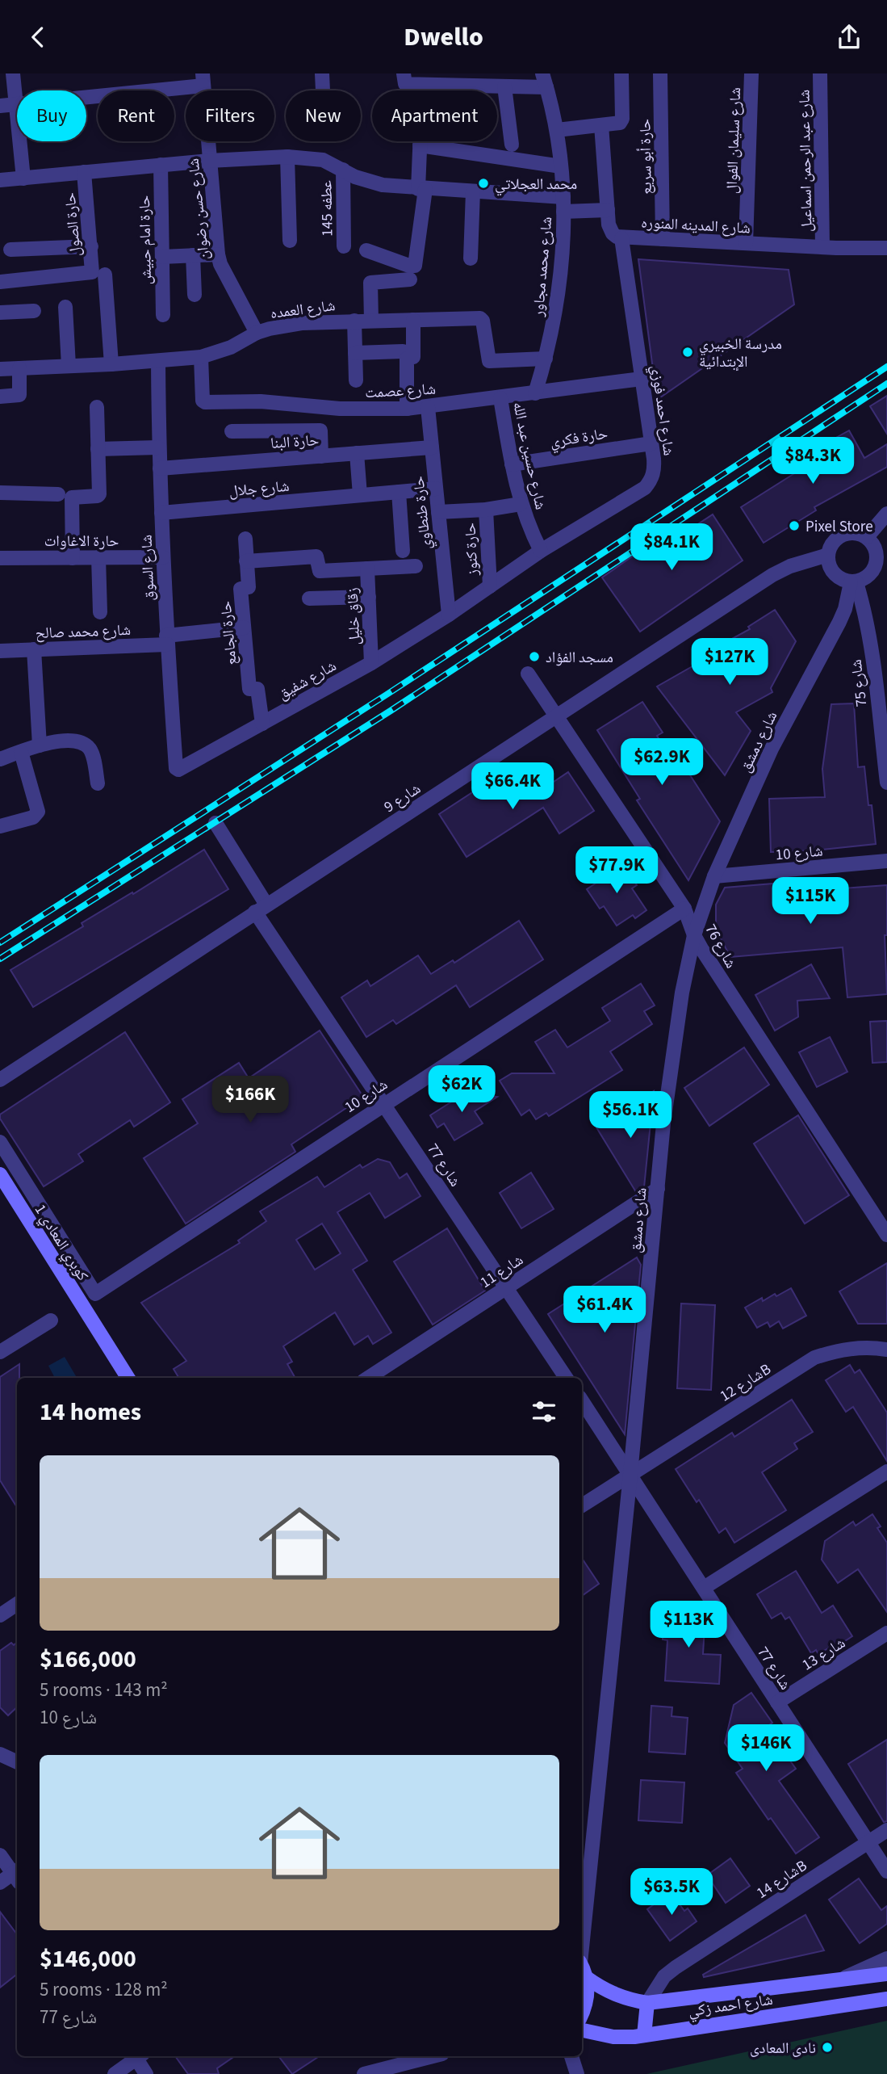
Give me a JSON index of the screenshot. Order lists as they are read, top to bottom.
{
  "streets": {
    "street": [
      "شارع سليمان الفوال",
      "حارة أبو سريع",
      "شارع عبد الرحمن اسماعيل",
      "عطفه 145",
      "شارع حسن رضوان",
      "حارة الصول",
      "شارع المدينه المنوره",
      "حارة امام حبيش",
      "شارع محمد مجاور",
      "شارع العمده",
      "شارع عصمت",
      "شارع احمد فوزي",
      "حارة فكري",
      "حارة البنا",
      "شارع حسين عبد الله",
      "شارع جلال",
      "حارة طنطاوي",
      "حارة الاغاوات",
      "حارة كنوز",
      "شارع السوق",
      "زقاق خليل",
      "شارع محمد صالح",
      "حارة الجامع",
      "شارع شفيق",
      "شارع 75",
      "شارع دمشق",
      "شارع 9",
      "شارع 10",
      "شارع 76",
      "شارع 77",
      "كوبري المعادي 1",
      "شارع 11",
      "شارع 12B",
      "شارع 13",
      "شارع 14B",
      "شارع احمد زكي"
    ]
  },
  "crossings": [
    ["شارع سليمان الفوال", "شارع المدينه المنوره"],
    ["حارة أبو سريع", "شارع المدينه المنوره"],
    ["شارع عبد الرحمن اسماعيل", "شارع المدينه المنوره"],
    ["شارع حسن رضوان", "شارع العمده"],
    ["حارة الصول", "شارع العمده"],
    ["شارع المدينه المنوره", "شارع احمد فوزي"],
    ["شارع محمد مجاور", "شارع العمده"],
    ["شارع محمد مجاور", "شارع عصمت"],
    ["شارع العمده", "شارع عصمت"],
    ["شارع العمده", "شارع السوق"],
    ["شارع عصمت", "شارع احمد فوزي"],
    ["شارع عصمت", "شارع حسين عبد الله"],
    ["شارع عصمت", "حارة طنطاوي"],
    ["شارع احمد فوزي", "حارة فكري"],
    ["شارع احمد فوزي", "شارع حسين عبد الله"],
    ["شارع احمد فوزي", "حارة طنطاوي"],
    ["شارع احمد فوزي", "حارة كنوز"],
    ["شارع احمد فوزي", "شارع شفيق"],
    ["حارة فكري", "شارع حسين عبد الله"],
    ["حارة البنا", "حارة طنطاوي"],
    ["حارة البنا", "شارع السوق"],
    ["شارع جلال", "حارة طنطاوي"],
    ["شارع جلال", "شارع السوق"],
    ["حارة طنطاوي", "شارع شفيق"],
    ["حارة الاغاوات", "شارع السوق"],
    ["شارع السوق", "شارع محمد صالح"],
    ["شارع السوق", "شارع شفيق"],
    ["زقاق خليل", "شارع شفيق"],
    ["شارع محمد صالح", "حارة الجامع"],
    ["حارة الجامع", "شارع شفيق"],
    ["شارع 75", "شارع دمشق"],
    ["شارع 75", "شارع 9"],
    ["شارع دمشق", "شارع 9"],
    ["شارع دمشق", "شارع 10"],
    ["شارع دمشق", "شارع 76"],
    ["شارع دمشق", "شارع 77"],
    ["شارع دمشق", "شارع 11"],
    ["شارع دمشق", "شارع 12B"],
    ["شارع 9", "شارع 76"],
    ["شارع 9", "شارع 77"],
    ["شارع 10", "شارع 76"],
    ["شارع 10", "شارع 77"],
    ["شارع 77", "شارع 11"],
    ["شارع 77", "شارع 12B"],
    ["شارع 77", "شارع 13"],
    ["شارع 77", "شارع 14B"],
    ["شارع 14B", "شارع احمد زكي"]
  ],
  "places": [
    "محمد العجلاتي",
    "مدرسة الخبيري الإبتدائية",
    "Pixel Store",
    "مسجد الفؤاد",
    "نادى المعادى"
  ],
  "page": {
    "header": "Dwello",
    "chip": [
      "Buy",
      "Rent",
      "Filters",
      "New",
      "Apartment"
    ],
    "price": [
      "$84.3K",
      "$84.1K",
      "$127K",
      "$62.9K",
      "$66.4K",
      "$77.9K",
      "$115K",
      "$62K",
      "$166K",
      "$56.1K",
      "$61.4K",
      "$113K",
      "$146K",
      "$63.5K"
    ],
    "heading": "14 homes",
    "list": [
      {
        "name": "$166,000",
        "note": "5 rooms · 143 m² · شارع 10"
      },
      {
        "name": "$146,000",
        "note": "5 rooms · 128 m² · شارع 77"
      }
    ]
  }
}
